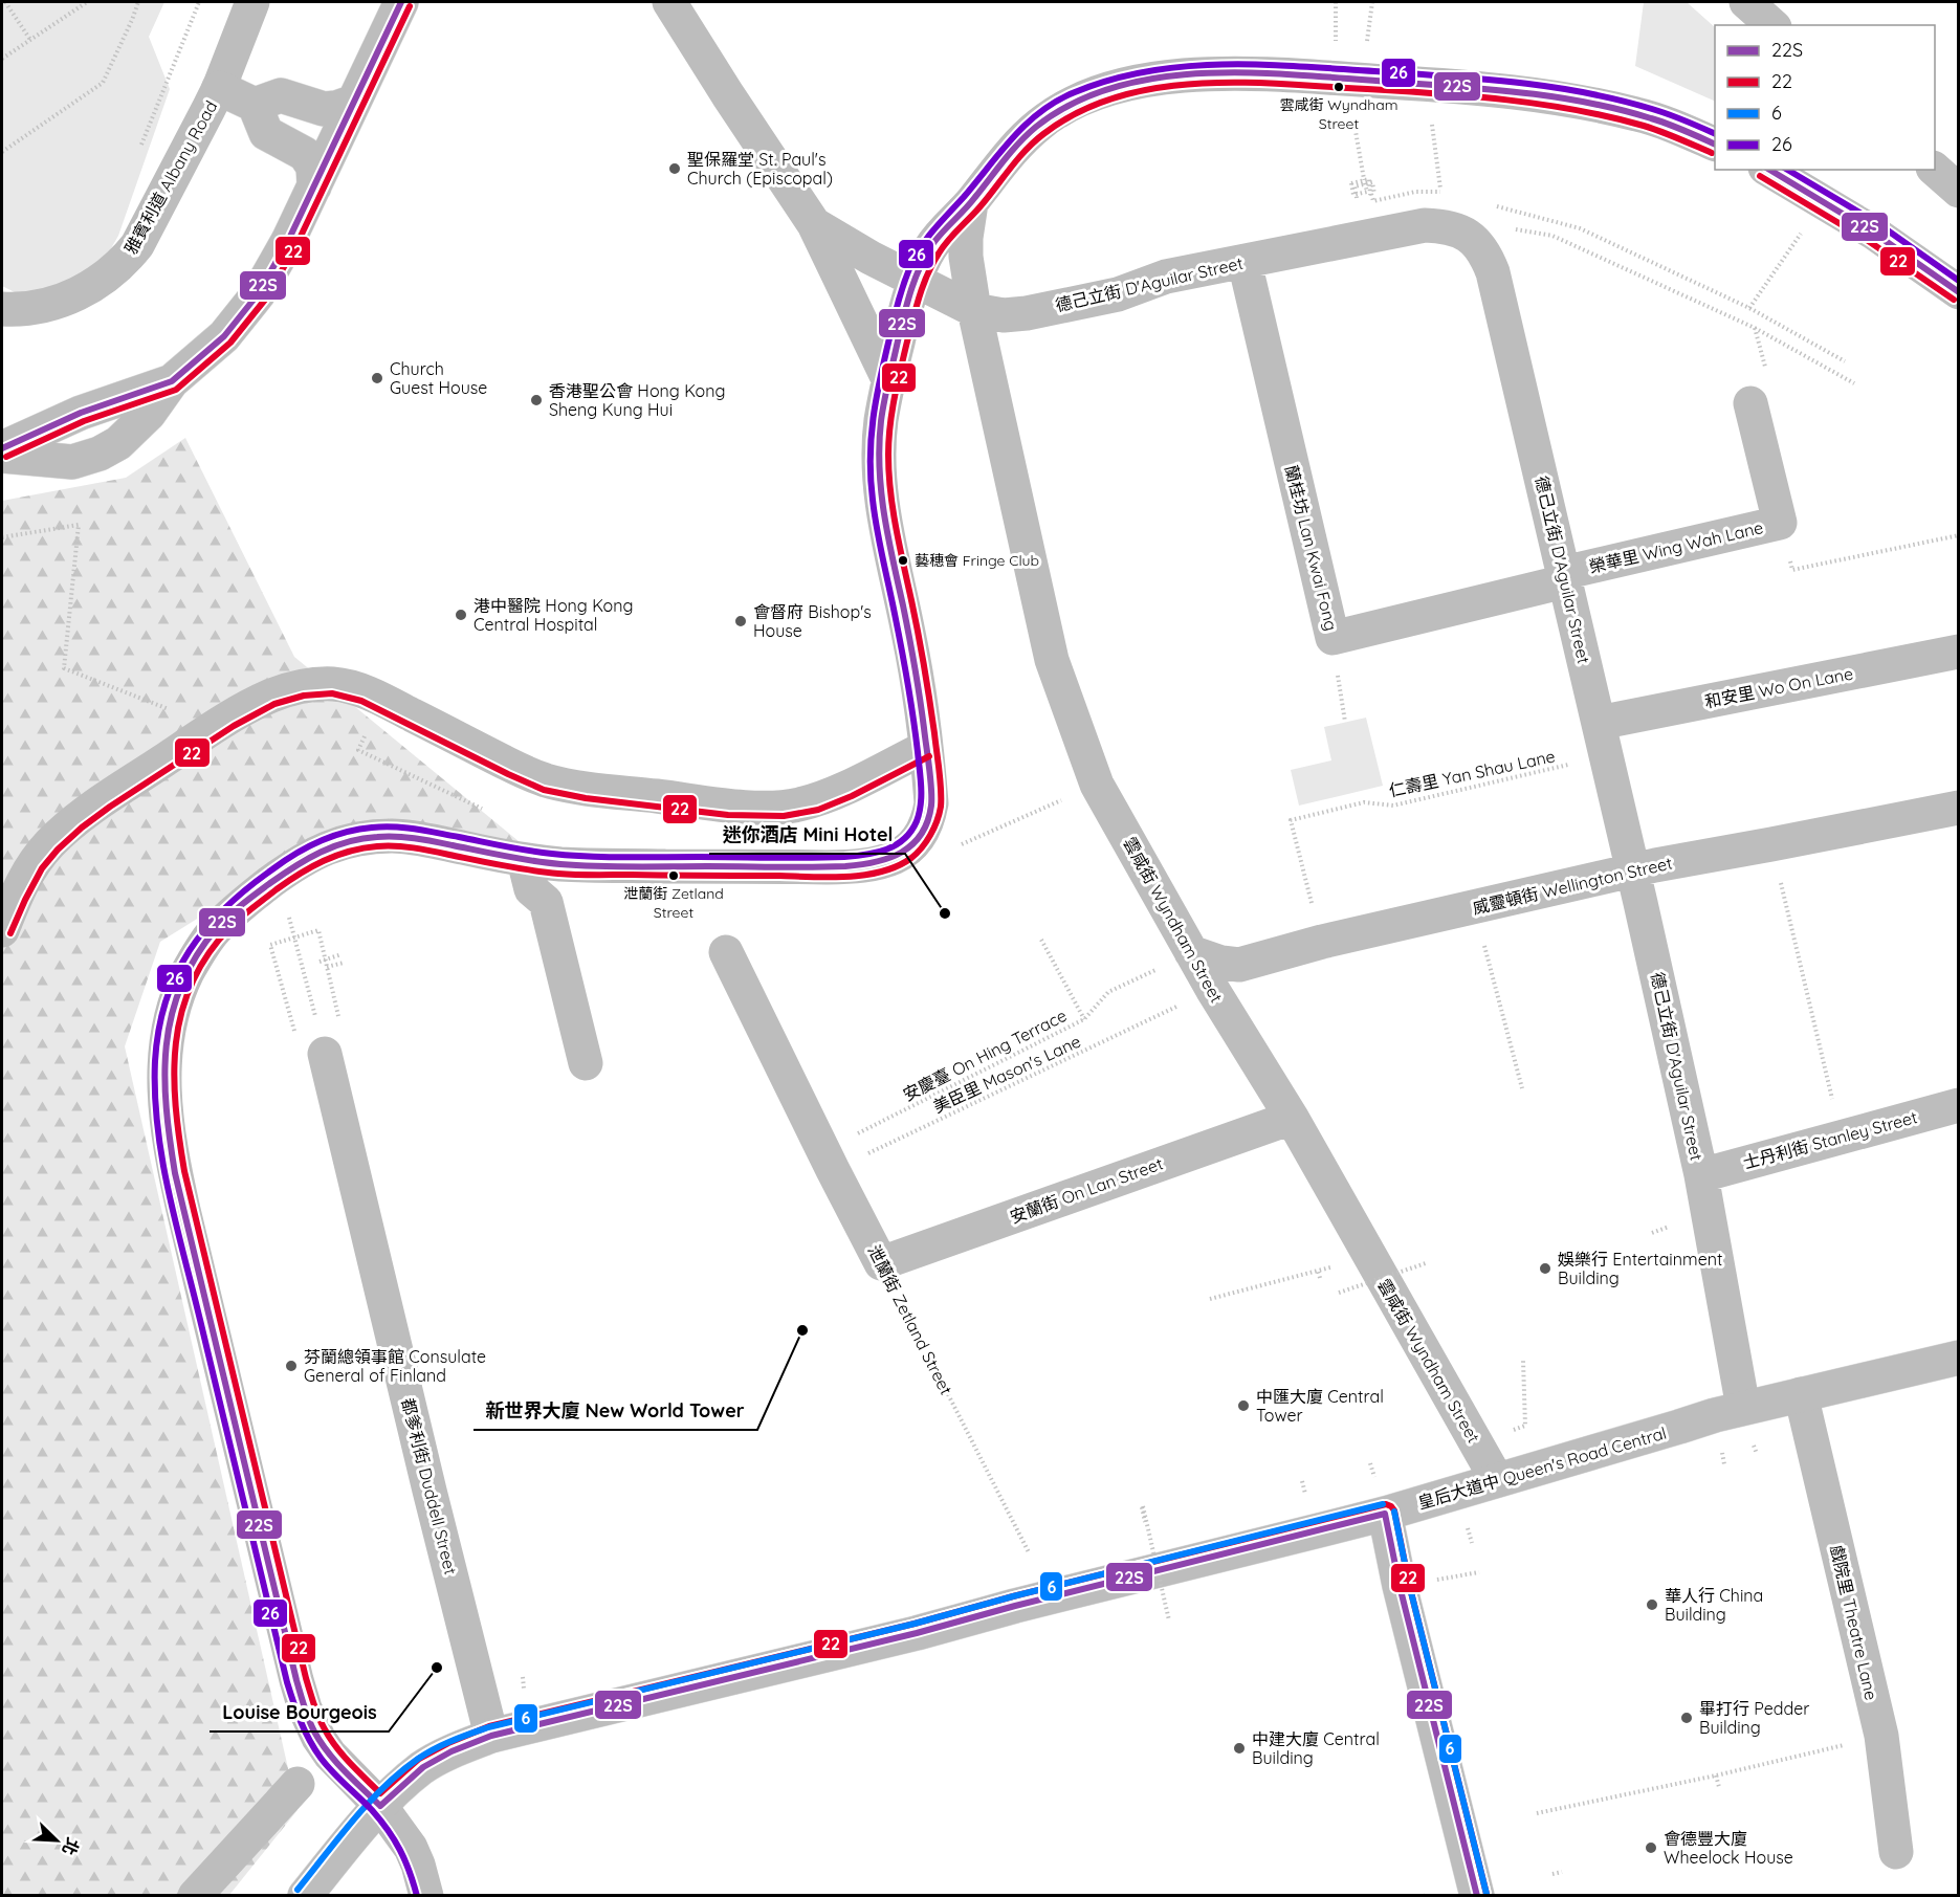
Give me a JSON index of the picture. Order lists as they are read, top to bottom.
{
  "streets": {
    "street": [
      "雅賓利道 Albany Road",
      "德己立街 D'Aguilar Street",
      "榮華里 Wing Wah Lane",
      "蘭桂坊 Lan Kwai Fong",
      "和安里 Wo On Lane",
      "威靈頓街 Wellington Street",
      "雲咸街 Wyndham Street",
      "士丹利街 Stanley Street",
      "安蘭街 On Lan Street",
      "泄蘭街 Zetland Street",
      "皇后大道中 Queen's Road Central",
      "都爹利街 Duddell Street",
      "戲院里 Theatre Lane"
    ],
    "path": ["仁壽里 Yan Shau Lane", "安慶臺 On Hing Terrace", "美臣里 Mason's Lane"]
  },
  "crossings": [
    ["德己立街 D'Aguilar Street", "榮華里 Wing Wah Lane"],
    ["德己立街 D'Aguilar Street", "蘭桂坊 Lan Kwai Fong"],
    ["德己立街 D'Aguilar Street", "和安里 Wo On Lane"],
    ["德己立街 D'Aguilar Street", "威靈頓街 Wellington Street"],
    ["德己立街 D'Aguilar Street", "雲咸街 Wyndham Street"],
    ["德己立街 D'Aguilar Street", "士丹利街 Stanley Street"],
    ["德己立街 D'Aguilar Street", "皇后大道中 Queen's Road Central"],
    ["榮華里 Wing Wah Lane", "蘭桂坊 Lan Kwai Fong"],
    ["威靈頓街 Wellington Street", "雲咸街 Wyndham Street"],
    ["雲咸街 Wyndham Street", "安蘭街 On Lan Street"],
    ["雲咸街 Wyndham Street", "皇后大道中 Queen's Road Central"],
    ["美臣里 Mason's Lane", "泄蘭街 Zetland Street"],
    ["安蘭街 On Lan Street", "泄蘭街 Zetland Street"],
    ["皇后大道中 Queen's Road Central", "都爹利街 Duddell Street"],
    ["皇后大道中 Queen's Road Central", "戲院里 Theatre Lane"]
  ],
  "places": [
    "雲咸街 Wyndham Street",
    "聖保羅堂 St. Paul's Church (Episcopal)",
    "Church Guest House",
    "香港聖公會 Hong Kong Sheng Kung Hui",
    "藝穗會 Fringe Club",
    "港中醫院 Hong Kong Central Hospital",
    "會督府 Bishop's House",
    "泄蘭街 Zetland Street",
    "迷你酒店 Mini Hotel",
    "娛樂行 Entertainment Building",
    "新世界大廈 New World Tower",
    "芬蘭總領事館 Consulate General of Finland",
    "中匯大廈 Central Tower",
    "華人行 China Building",
    "Louise Bourgeois",
    "畢打行 Pedder Building",
    "中建大廈 Central Building",
    "會德豐大廈 Wheelock House"
  ],
  "lines": [
    "transit line 22S",
    "transit line 22",
    "transit line 26",
    "transit line 6"
  ],
  "legend": [
    "22S",
    "22",
    "6",
    "26"
  ],
  "north": "bottom right"
}
